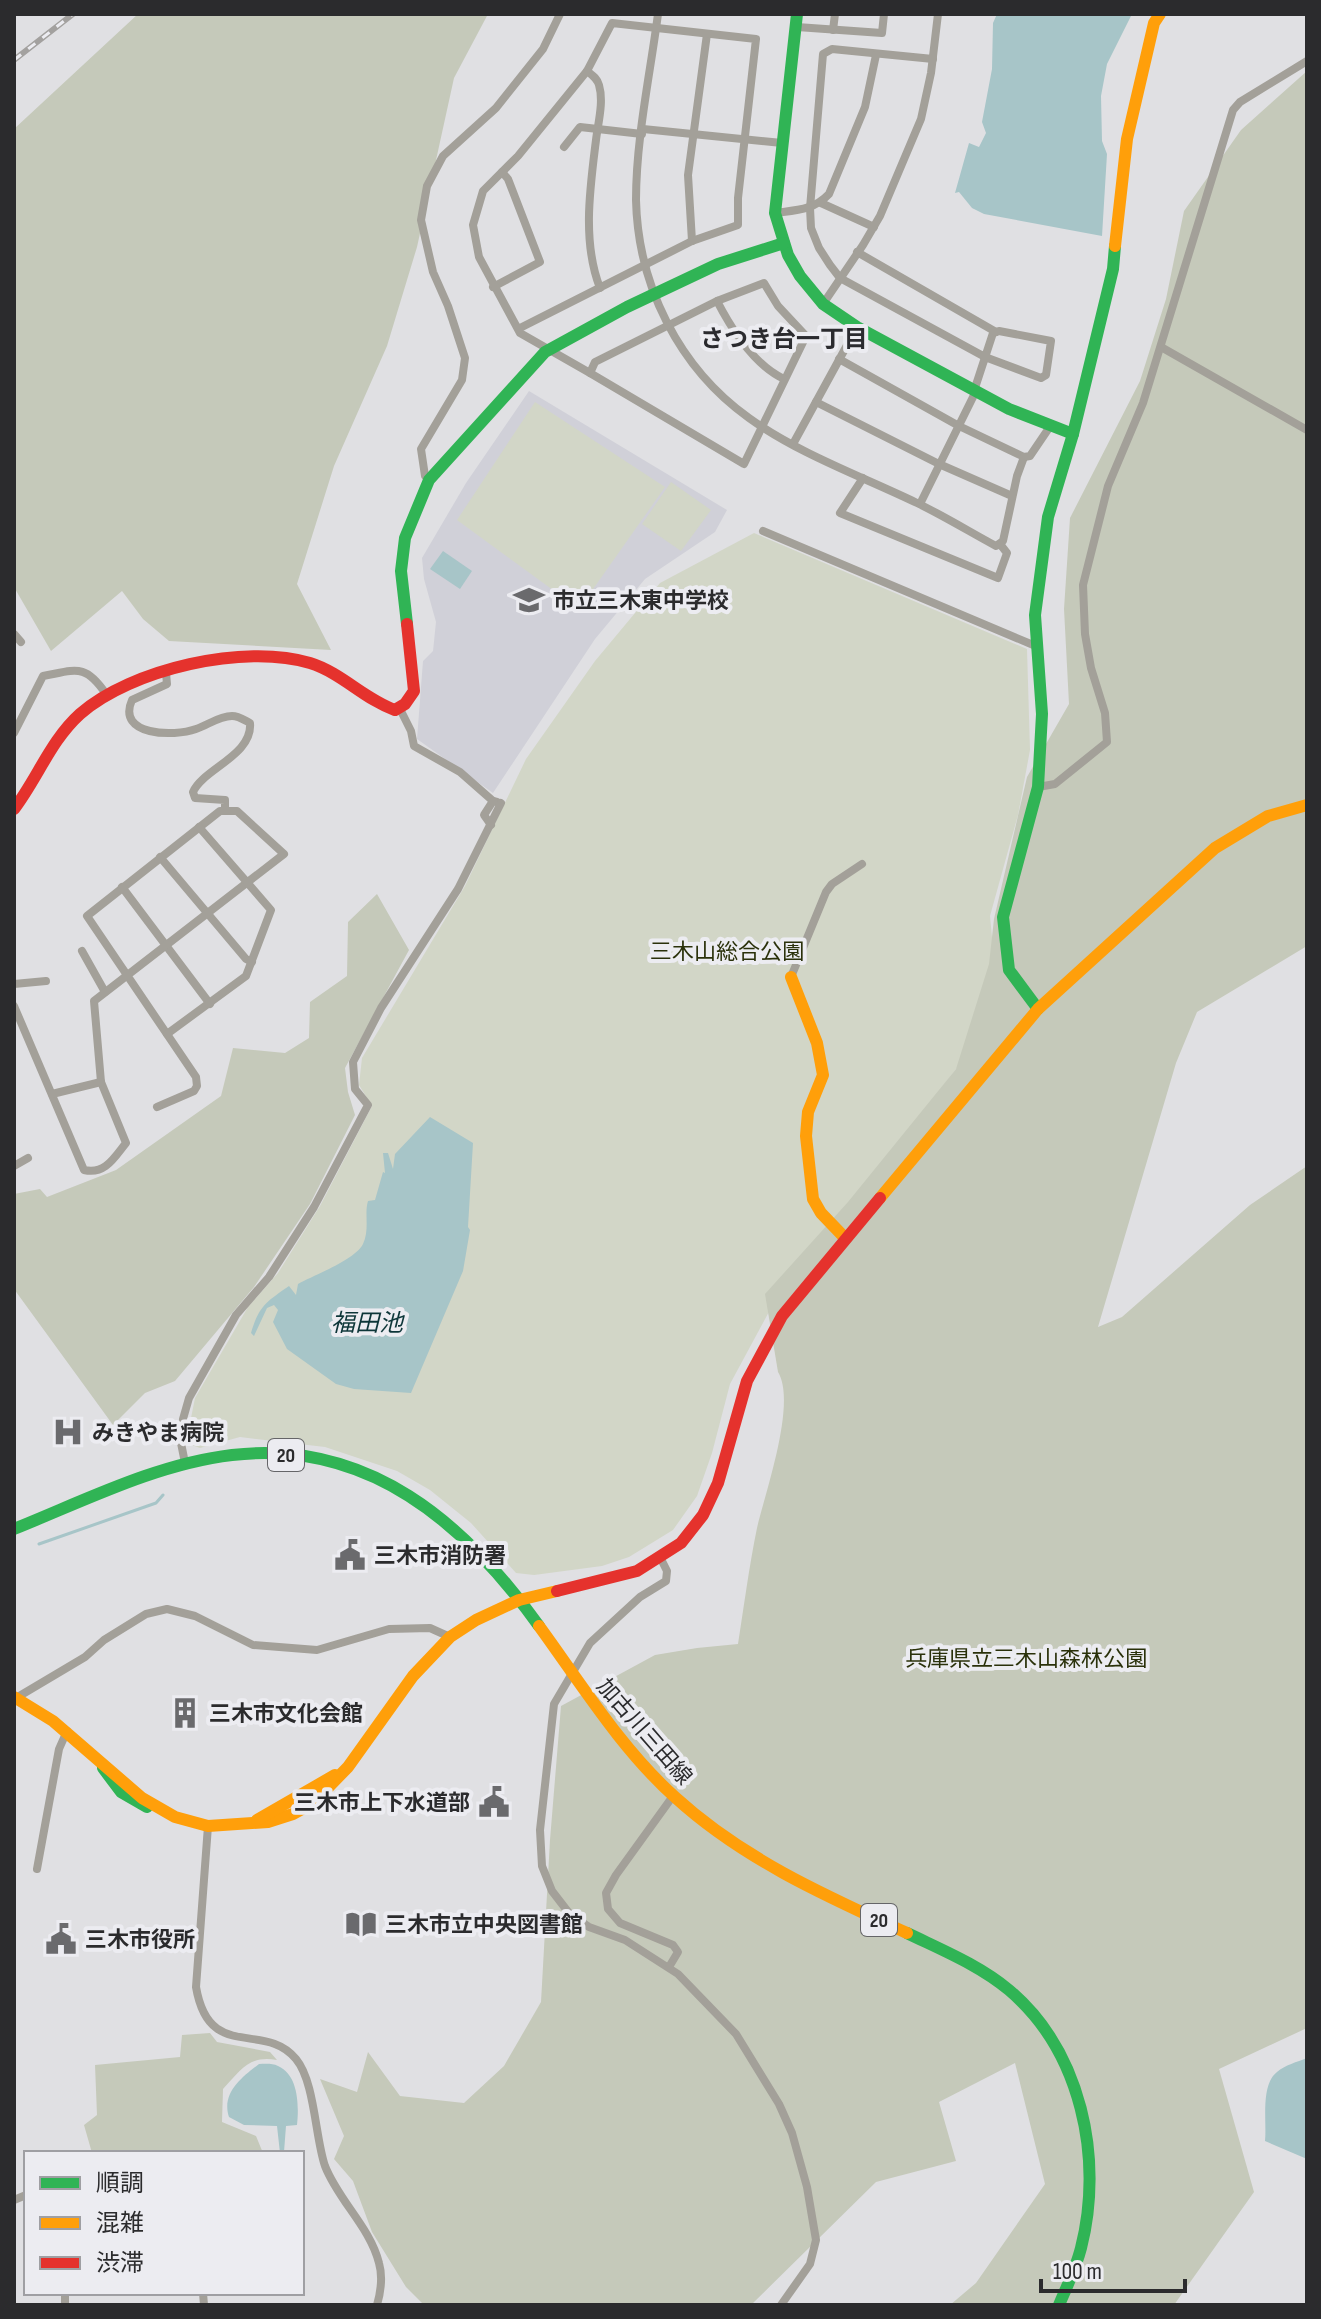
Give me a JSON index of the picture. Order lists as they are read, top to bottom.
{
  "streets": {
    "street": ["20", "加古川三田線"]
  },
  "districts": ["さつき台一丁目"],
  "water": ["福田池"],
  "parks": ["三木山総合公園", "兵庫県立三木山森林公園"],
  "places": {
    "school or university": ["市立三木東中学校"],
    "hospital": ["みきやま病院"],
    "public building": ["三木市消防署", "三木市上下水道部", "三木市役所"],
    "building": ["三木市文化会館"],
    "library": ["三木市立中央図書館"]
  },
  "legend": ["順調", "混雑", "渋滞"],
  "scale_bar": "100 m"
}
